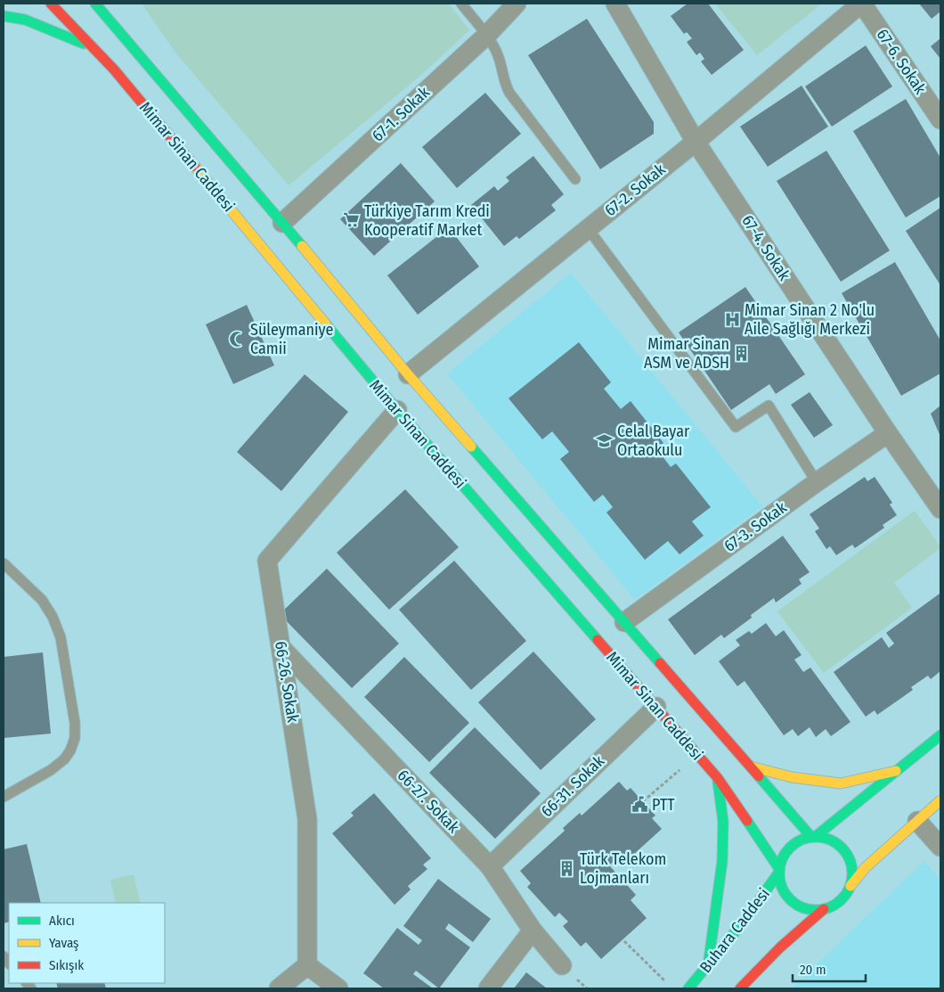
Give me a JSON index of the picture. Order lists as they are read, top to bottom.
{
  "streets": {
    "street": [
      "67-6. Sokak",
      "67-1. Sokak",
      "Mimar Sinan Caddesi",
      "67-2. Sokak",
      "67-4. Sokak",
      "67-3. Sokak",
      "66-26. Sokak",
      "66-31. Sokak",
      "66-27. Sokak",
      "Buhara Caddesi"
    ]
  },
  "crossings": [
    ["67-6. Sokak", "67-2. Sokak"],
    ["67-1. Sokak", "Mimar Sinan Caddesi"],
    ["Mimar Sinan Caddesi", "67-2. Sokak"],
    ["Mimar Sinan Caddesi", "67-3. Sokak"],
    ["Mimar Sinan Caddesi", "66-26. Sokak"],
    ["Mimar Sinan Caddesi", "66-31. Sokak"],
    ["Mimar Sinan Caddesi", "Buhara Caddesi"],
    ["67-2. Sokak", "67-4. Sokak"],
    ["67-4. Sokak", "67-3. Sokak"],
    ["66-26. Sokak", "66-27. Sokak"],
    ["66-31. Sokak", "66-27. Sokak"]
  ],
  "places": {
    "supermarket": ["Türkiye Tarım Kredi Kooperatif Market"],
    "hospital": ["Mimar Sinan 2 No'lu Aile Sağlığı Merkezi"],
    "mosque": ["Süleymaniye Camii"],
    "building": ["Mimar Sinan ASM ve ADSH", "Türk Telekom Lojmanları"],
    "school or university": ["Celal Bayar Ortaokulu"],
    "public building": ["PTT"]
  },
  "legend": ["Akıcı", "Yavaş", "Sıkışık"],
  "scale_bar": "20 m"
}
